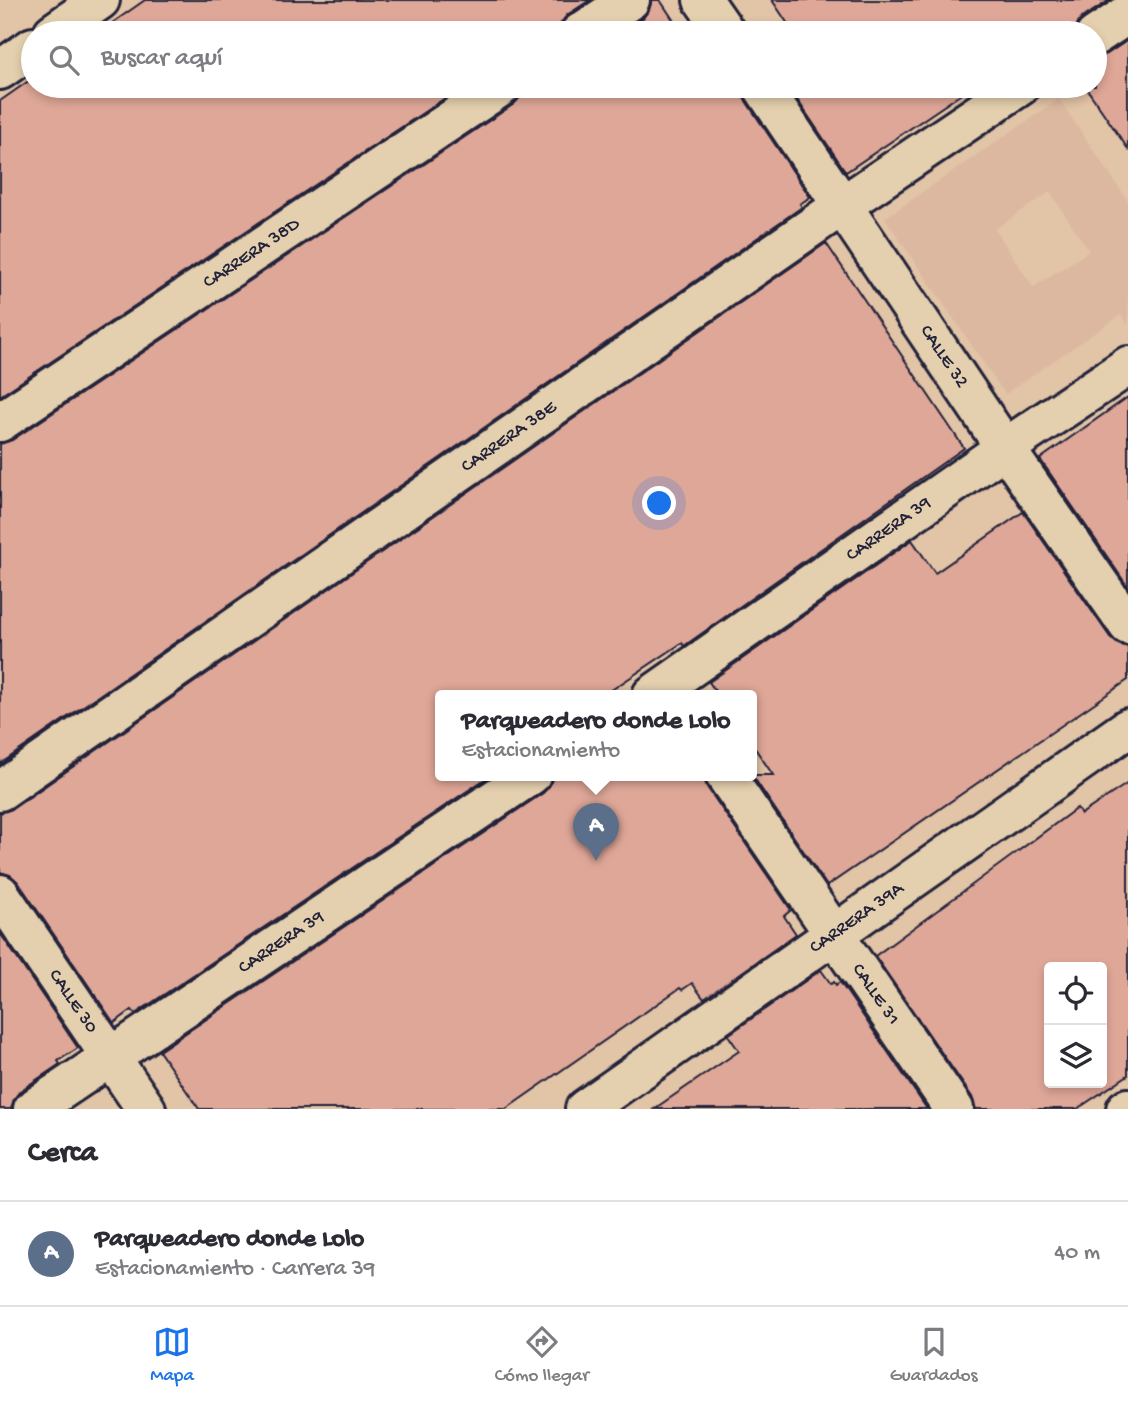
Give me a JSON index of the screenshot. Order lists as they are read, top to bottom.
{
  "streets": {
    "street": [
      "CARRERA 38D",
      "CALLE 32",
      "CARRERA 38E",
      "CARRERA 39",
      "CARRERA 39A",
      "CALLE 31",
      "CALLE 30"
    ]
  },
  "crossings": [
    ["CALLE 32", "CARRERA 38E"],
    ["CALLE 32", "CARRERA 39"],
    ["CARRERA 39", "CALLE 30"],
    ["CARRERA 39A", "CALLE 31"]
  ],
  "page": {
    "search": "Buscar aquí",
    "popup": ["Parqueadero donde Lolo", "Estacionamiento"],
    "pins": "A",
    "heading": "Cerca",
    "list": [
      {
        "mark": "A",
        "name": "Parqueadero donde Lolo",
        "note": "Estacionamiento · Carrera 39",
        "value": "40 m"
      }
    ],
    "nav": ["Mapa", "Cómo llegar", "Guardados"]
  }
}
